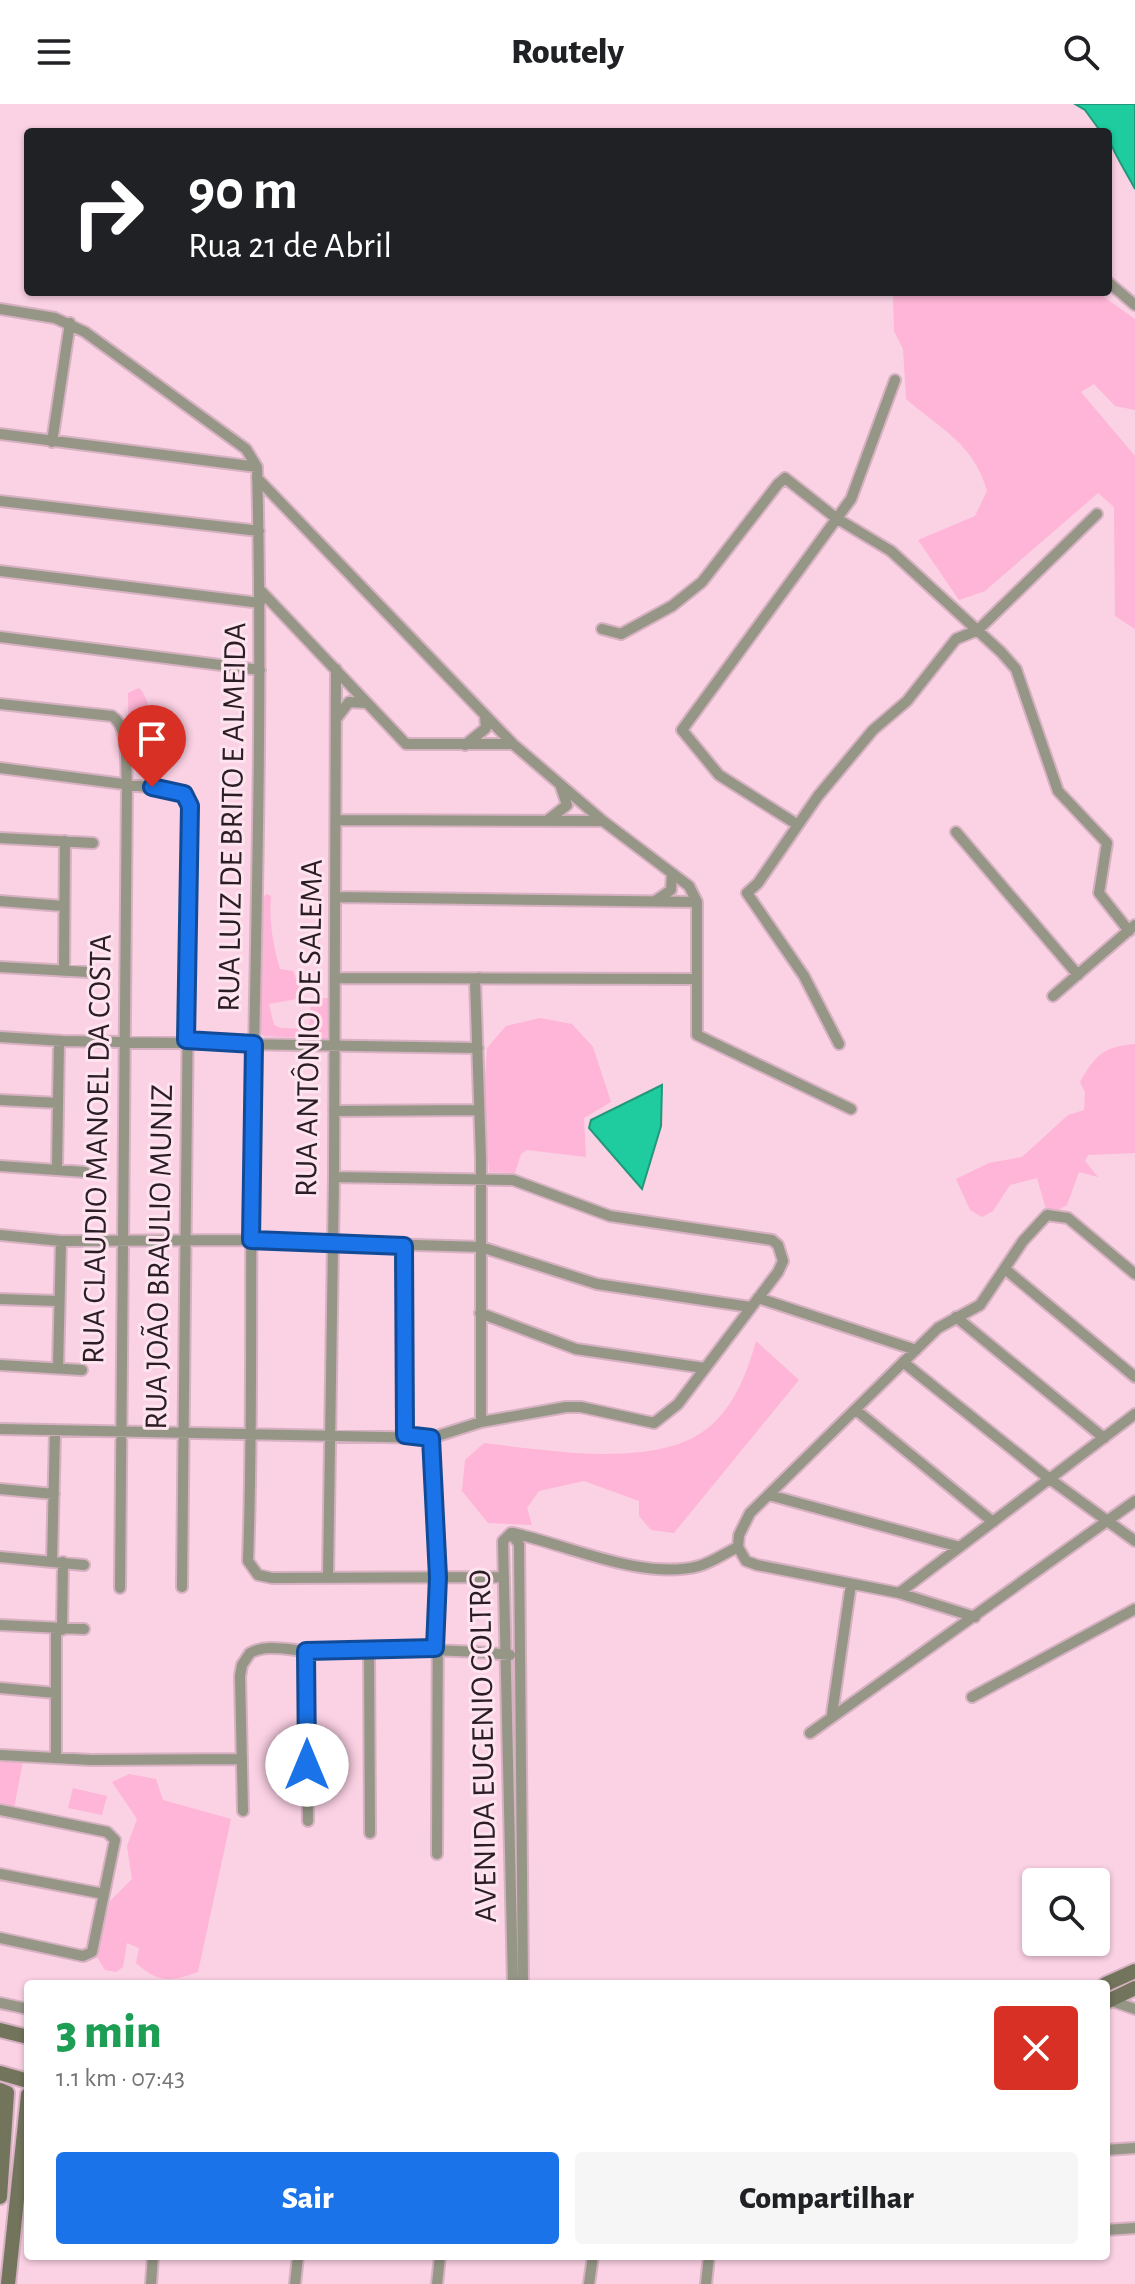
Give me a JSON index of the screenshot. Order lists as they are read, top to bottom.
{
  "streets": {
    "street": [
      "RUA LUIZ DE BRITO E ALMEIDA",
      "RUA ANTÔNIO DE SALEMA",
      "RUA CLAUDIO MANOEL DA COSTA",
      "RUA JOÃO BRAULIO MUNIZ",
      "AVENIDA EUGENIO COLTRO"
    ]
  },
  "crossings": [
    ["RUA LUIZ DE BRITO E ALMEIDA", "RUA ANTÔNIO DE SALEMA"],
    ["RUA CLAUDIO MANOEL DA COSTA", "RUA JOÃO BRAULIO MUNIZ"]
  ],
  "page": {
    "header": "Routely",
    "turn": ["90 m", "Rua 21 de Abril"],
    "heading": ["3 min", "1.1 km · 07:43"],
    "buttons": ["Sair", "Compartilhar"]
  }
}
